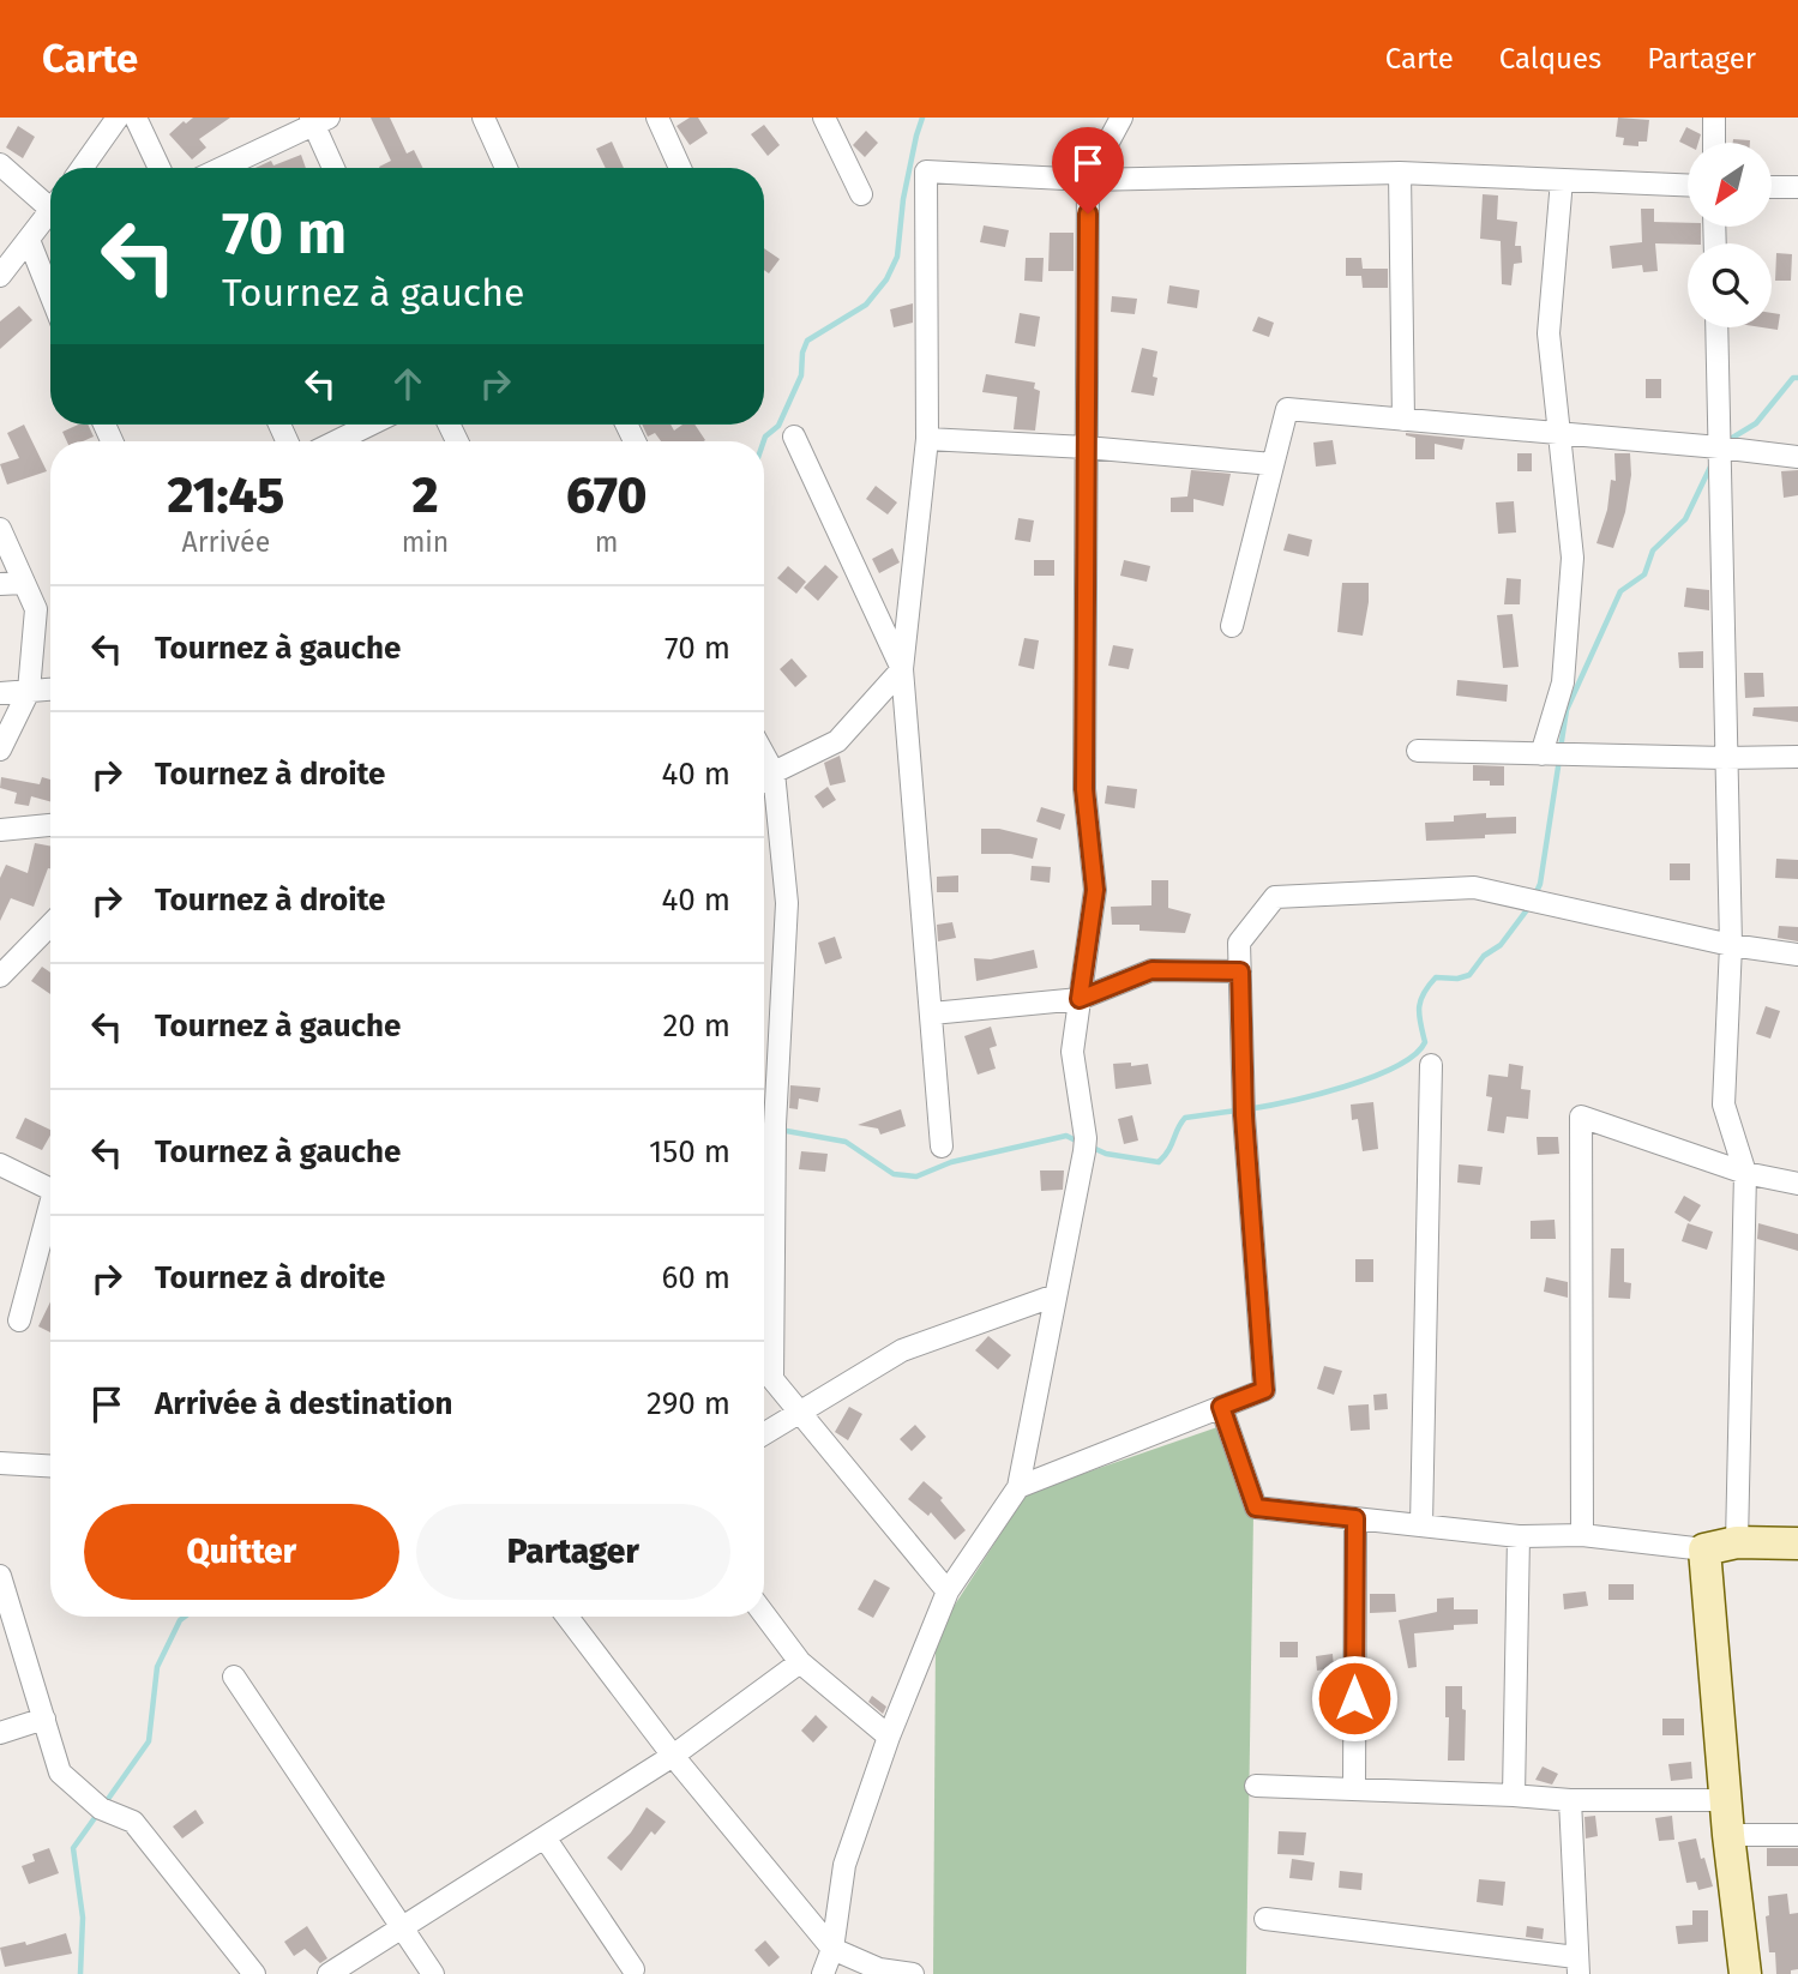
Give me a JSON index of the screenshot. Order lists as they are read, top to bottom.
{
  "north": "bottom left",
  "page": {
    "header": "Carte",
    "nav": ["Carte", "Calques", "Partager"],
    "turn": ["70 m", "Tournez à gauche"],
    "eta": [
      "21:45",
      "Arrivée",
      "2",
      "min",
      "670",
      "m"
    ],
    "list": [
      {
        "name": "Tournez à gauche",
        "value": "70 m"
      },
      {
        "name": "Tournez à droite",
        "value": "40 m"
      },
      {
        "name": "Tournez à droite",
        "value": "40 m"
      },
      {
        "name": "Tournez à gauche",
        "value": "20 m"
      },
      {
        "name": "Tournez à gauche",
        "value": "150 m"
      },
      {
        "name": "Tournez à droite",
        "value": "60 m"
      },
      {
        "name": "Arrivée à destination",
        "value": "290 m"
      }
    ],
    "buttons": ["Quitter", "Partager"]
  }
}
